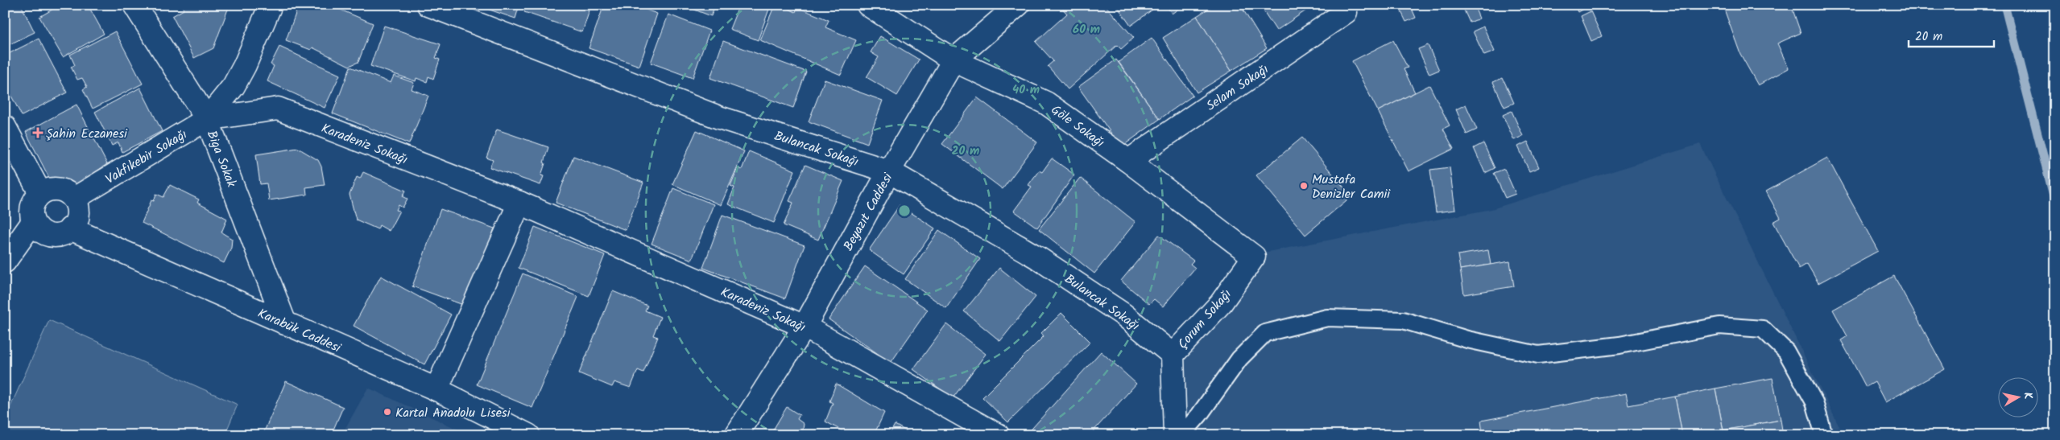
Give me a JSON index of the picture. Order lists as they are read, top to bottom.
{
  "streets": {
    "street": [
      "Selam Sokağı",
      "Göle Sokağı",
      "Karadeniz Sokağı",
      "Bulancak Sokağı",
      "Vakfıkebir Sokağı",
      "Biga Sokak",
      "Beyazıt Caddesi",
      "Çorum Sokağı",
      "Karabük Caddesi"
    ]
  },
  "crossings": [
    ["Selam Sokağı", "Göle Sokağı"],
    ["Göle Sokağı", "Beyazıt Caddesi"],
    ["Göle Sokağı", "Çorum Sokağı"],
    ["Karadeniz Sokağı", "Vakfıkebir Sokağı"],
    ["Karadeniz Sokağı", "Biga Sokak"],
    ["Karadeniz Sokağı", "Beyazıt Caddesi"],
    ["Bulancak Sokağı", "Beyazıt Caddesi"],
    ["Bulancak Sokağı", "Çorum Sokağı"],
    ["Vakfıkebir Sokağı", "Biga Sokak"],
    ["Vakfıkebir Sokağı", "Karabük Caddesi"],
    ["Biga Sokak", "Karabük Caddesi"]
  ],
  "places": {
    "health": ["Şahin Eczanesi"],
    "other": ["Mustafa Denizler Camii", "Kartal Anadolu Lisesi"]
  },
  "scale_bar": "20 m",
  "north": "right",
  "rings": ["60 m", "40 m", "20 m"]
}
